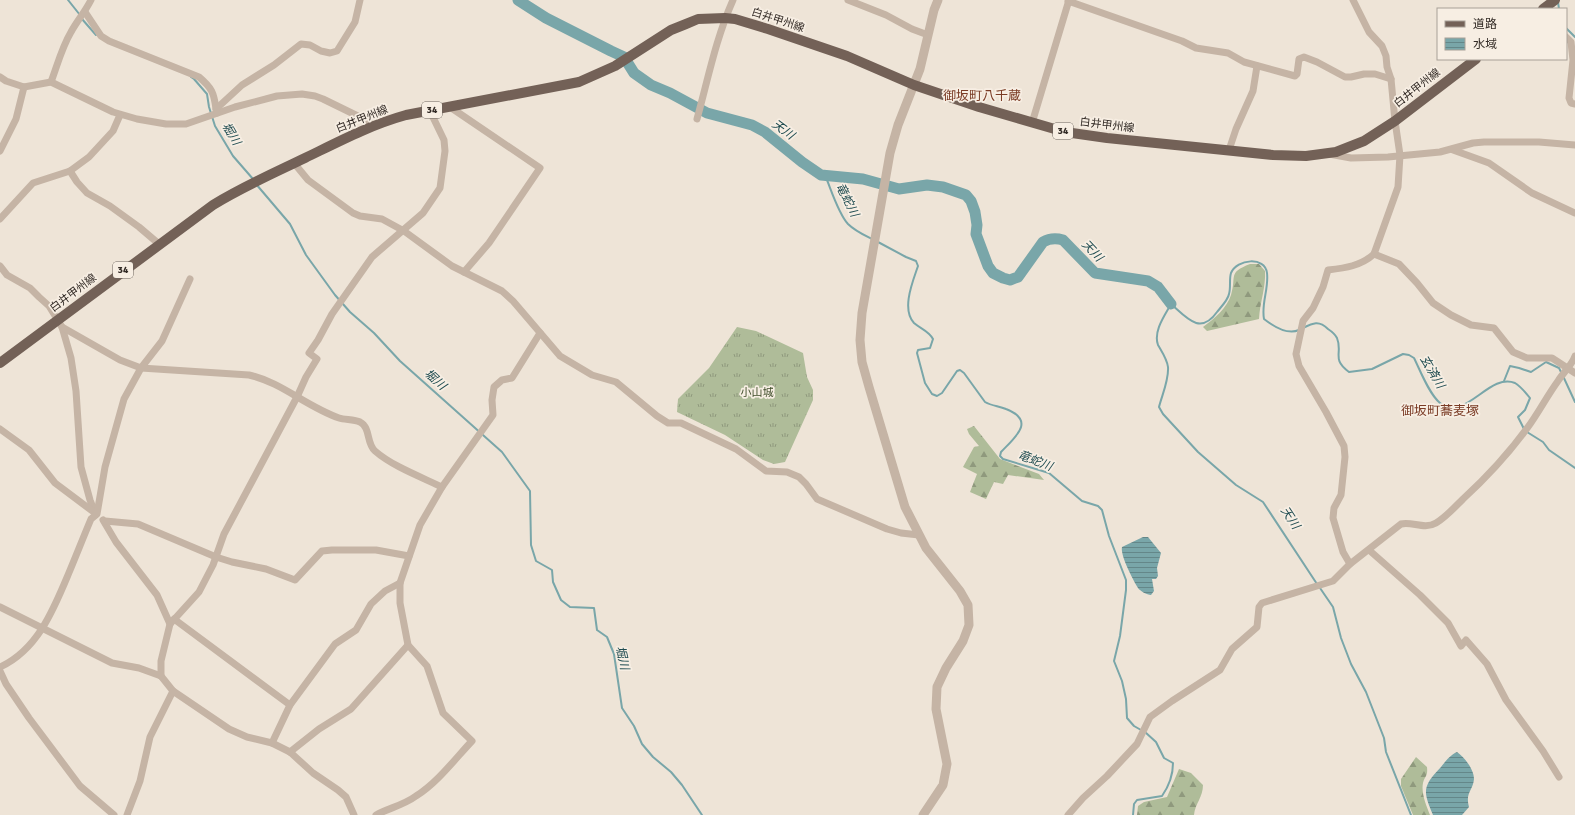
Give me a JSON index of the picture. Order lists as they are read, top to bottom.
{
  "streets": {
    "main road": ["白井甲州線", "34"]
  },
  "districts": ["御坂町八千蔵", "御坂町蕎麦塚"],
  "water": [
    "天川",
    "堀川",
    "竜蛇川",
    "玄済川"
  ],
  "parks": ["小山城"],
  "legend": ["道路", "水域"]
}
